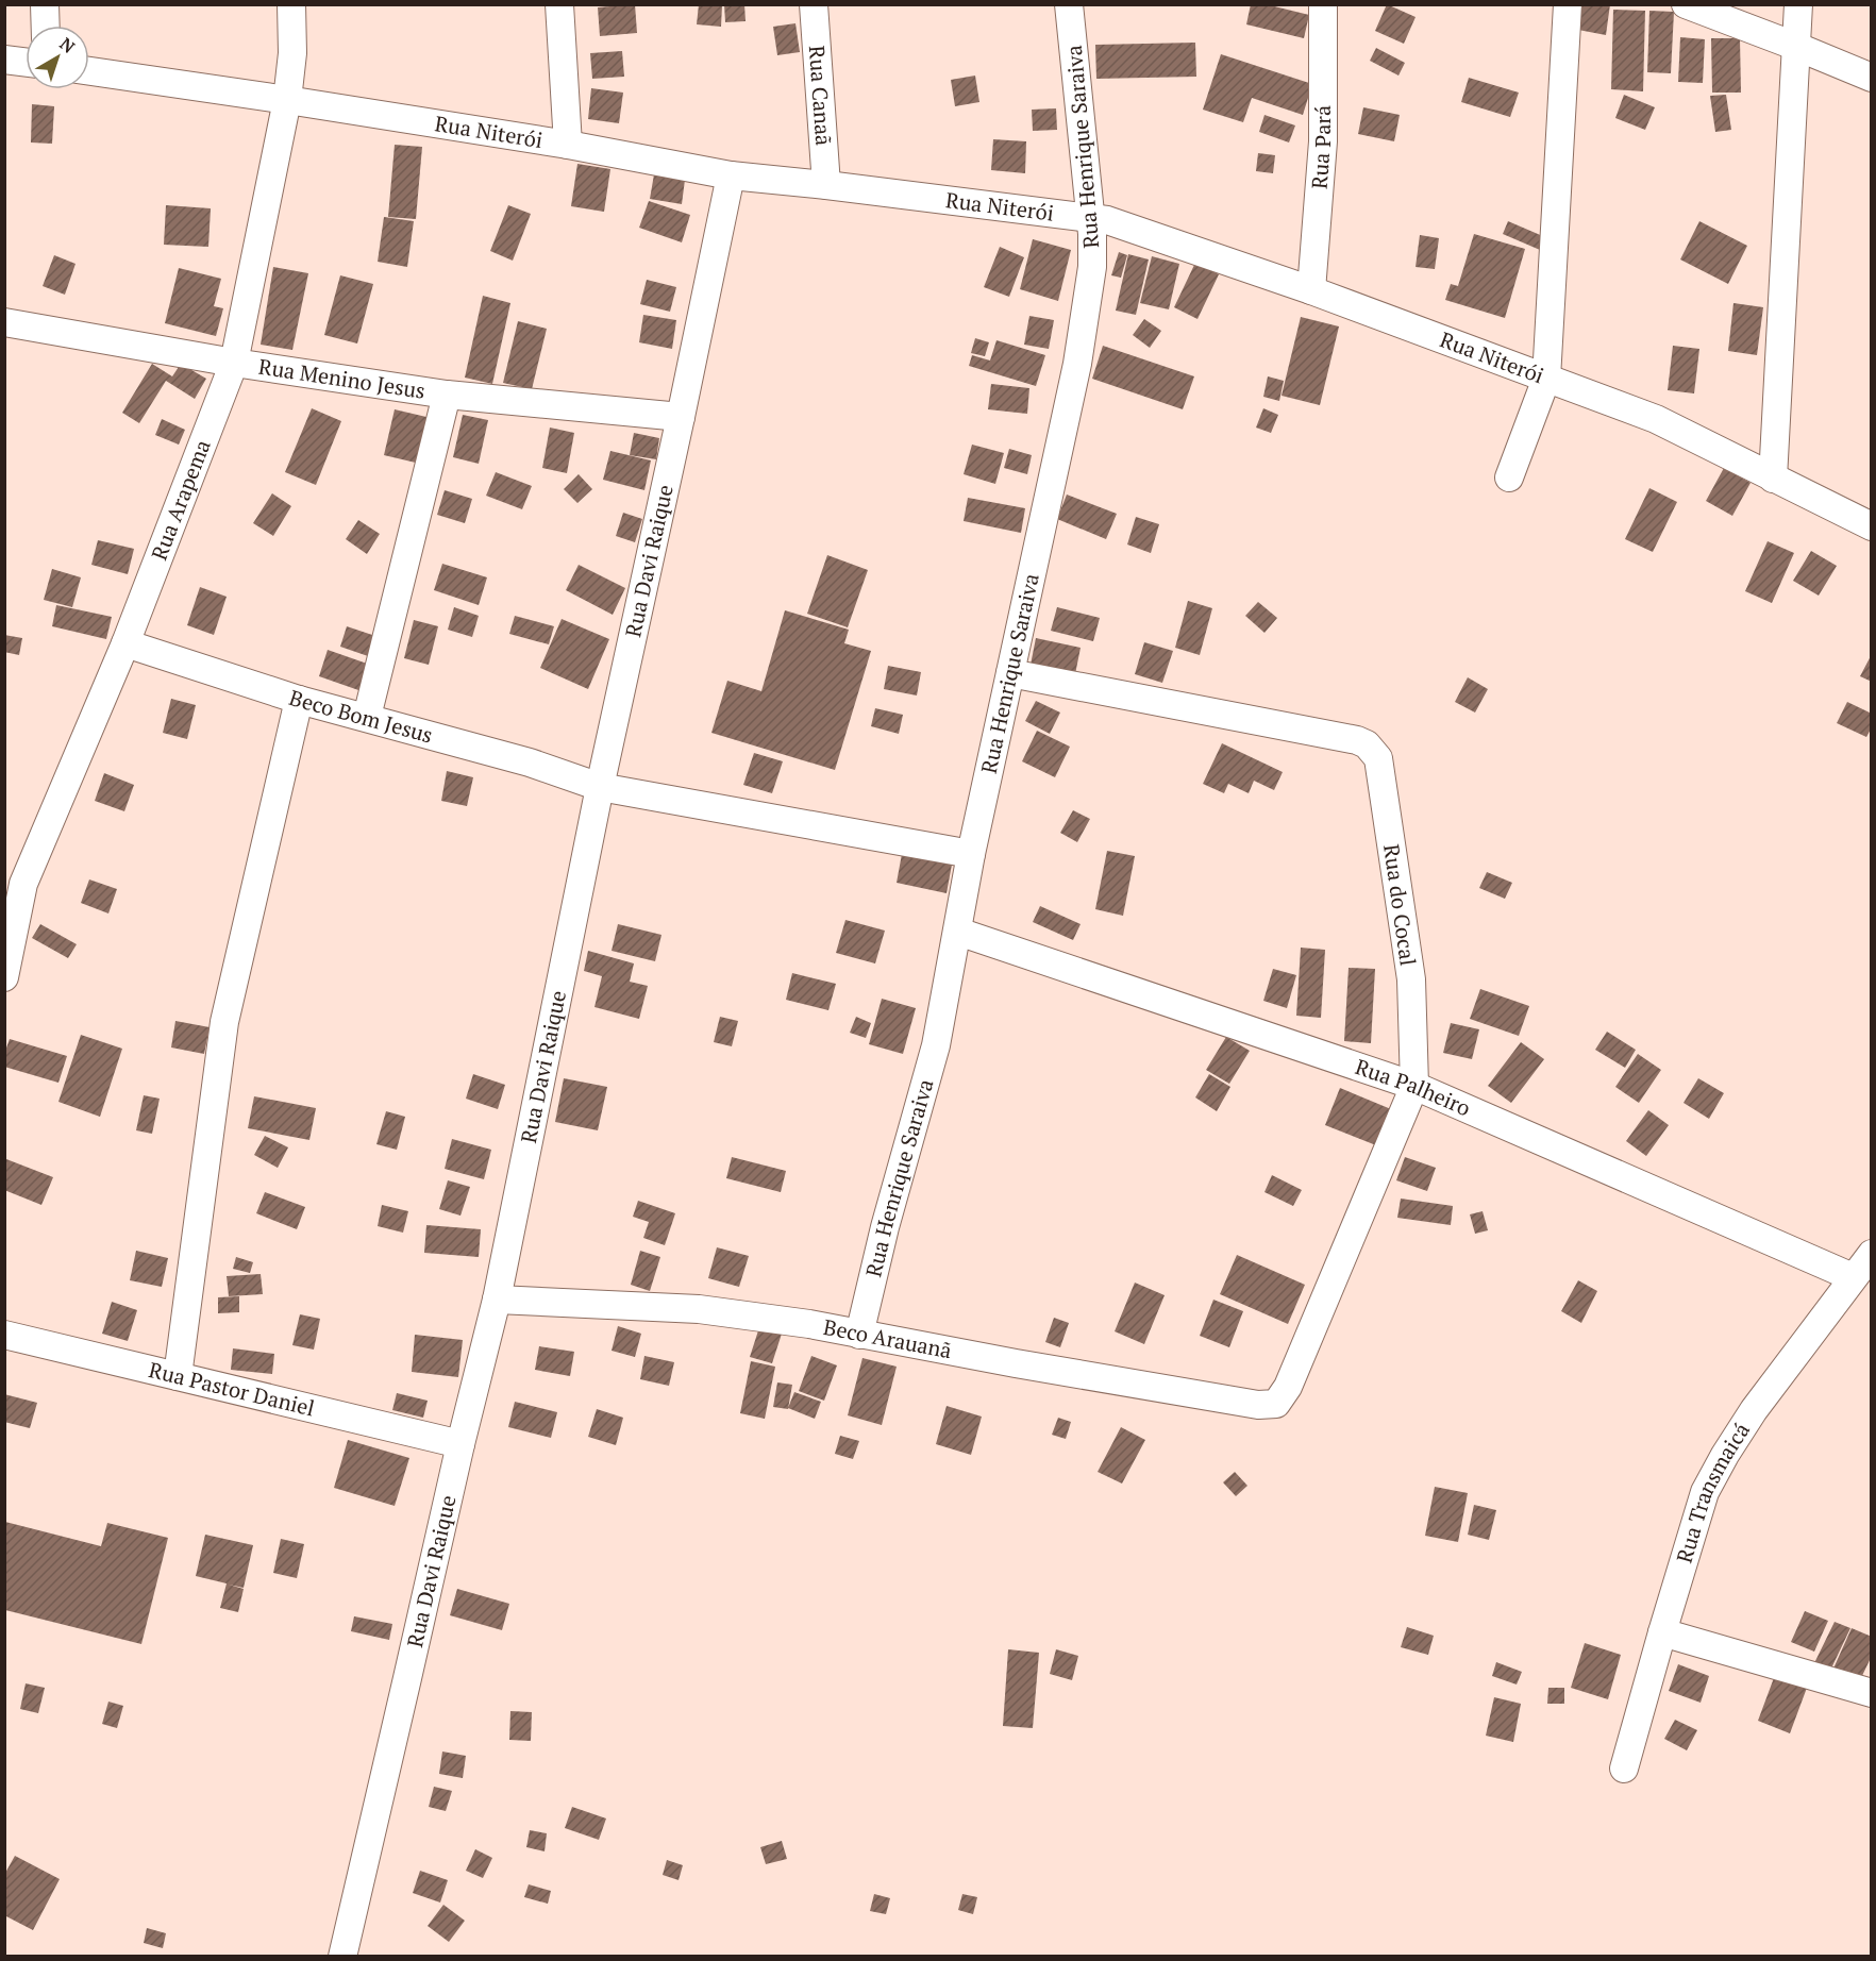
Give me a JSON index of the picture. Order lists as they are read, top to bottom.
{
  "streets": {
    "street": [
      "Rua Canaã",
      "Rua Niterói",
      "Rua Henrique Saraiva",
      "Rua Pará",
      "Rua Menino Jesus",
      "Rua Arapema",
      "Rua Davi Raique",
      "Beco Bom Jesus",
      "Rua do Cocal",
      "Rua Palheiro",
      "Beco Arauanã",
      "Rua Pastor Daniel",
      "Rua Transmaicá"
    ]
  },
  "crossings": [
    ["Rua Canaã", "Rua Niterói"],
    ["Rua Niterói", "Rua Henrique Saraiva"],
    ["Rua Niterói", "Rua Pará"],
    ["Rua Niterói", "Rua Arapema"],
    ["Rua Niterói", "Rua Davi Raique"],
    ["Rua Henrique Saraiva", "Beco Bom Jesus"],
    ["Rua Henrique Saraiva", "Rua do Cocal"],
    ["Rua Henrique Saraiva", "Rua Palheiro"],
    ["Rua Henrique Saraiva", "Beco Arauanã"],
    ["Rua Menino Jesus", "Rua Arapema"],
    ["Rua Menino Jesus", "Rua Davi Raique"],
    ["Rua Arapema", "Beco Bom Jesus"],
    ["Rua Davi Raique", "Beco Bom Jesus"],
    ["Rua Davi Raique", "Beco Arauanã"],
    ["Rua Davi Raique", "Rua Pastor Daniel"],
    ["Rua do Cocal", "Rua Palheiro"],
    ["Rua do Cocal", "Beco Arauanã"],
    ["Rua Palheiro", "Rua Transmaicá"]
  ],
  "north": "top right"
}
